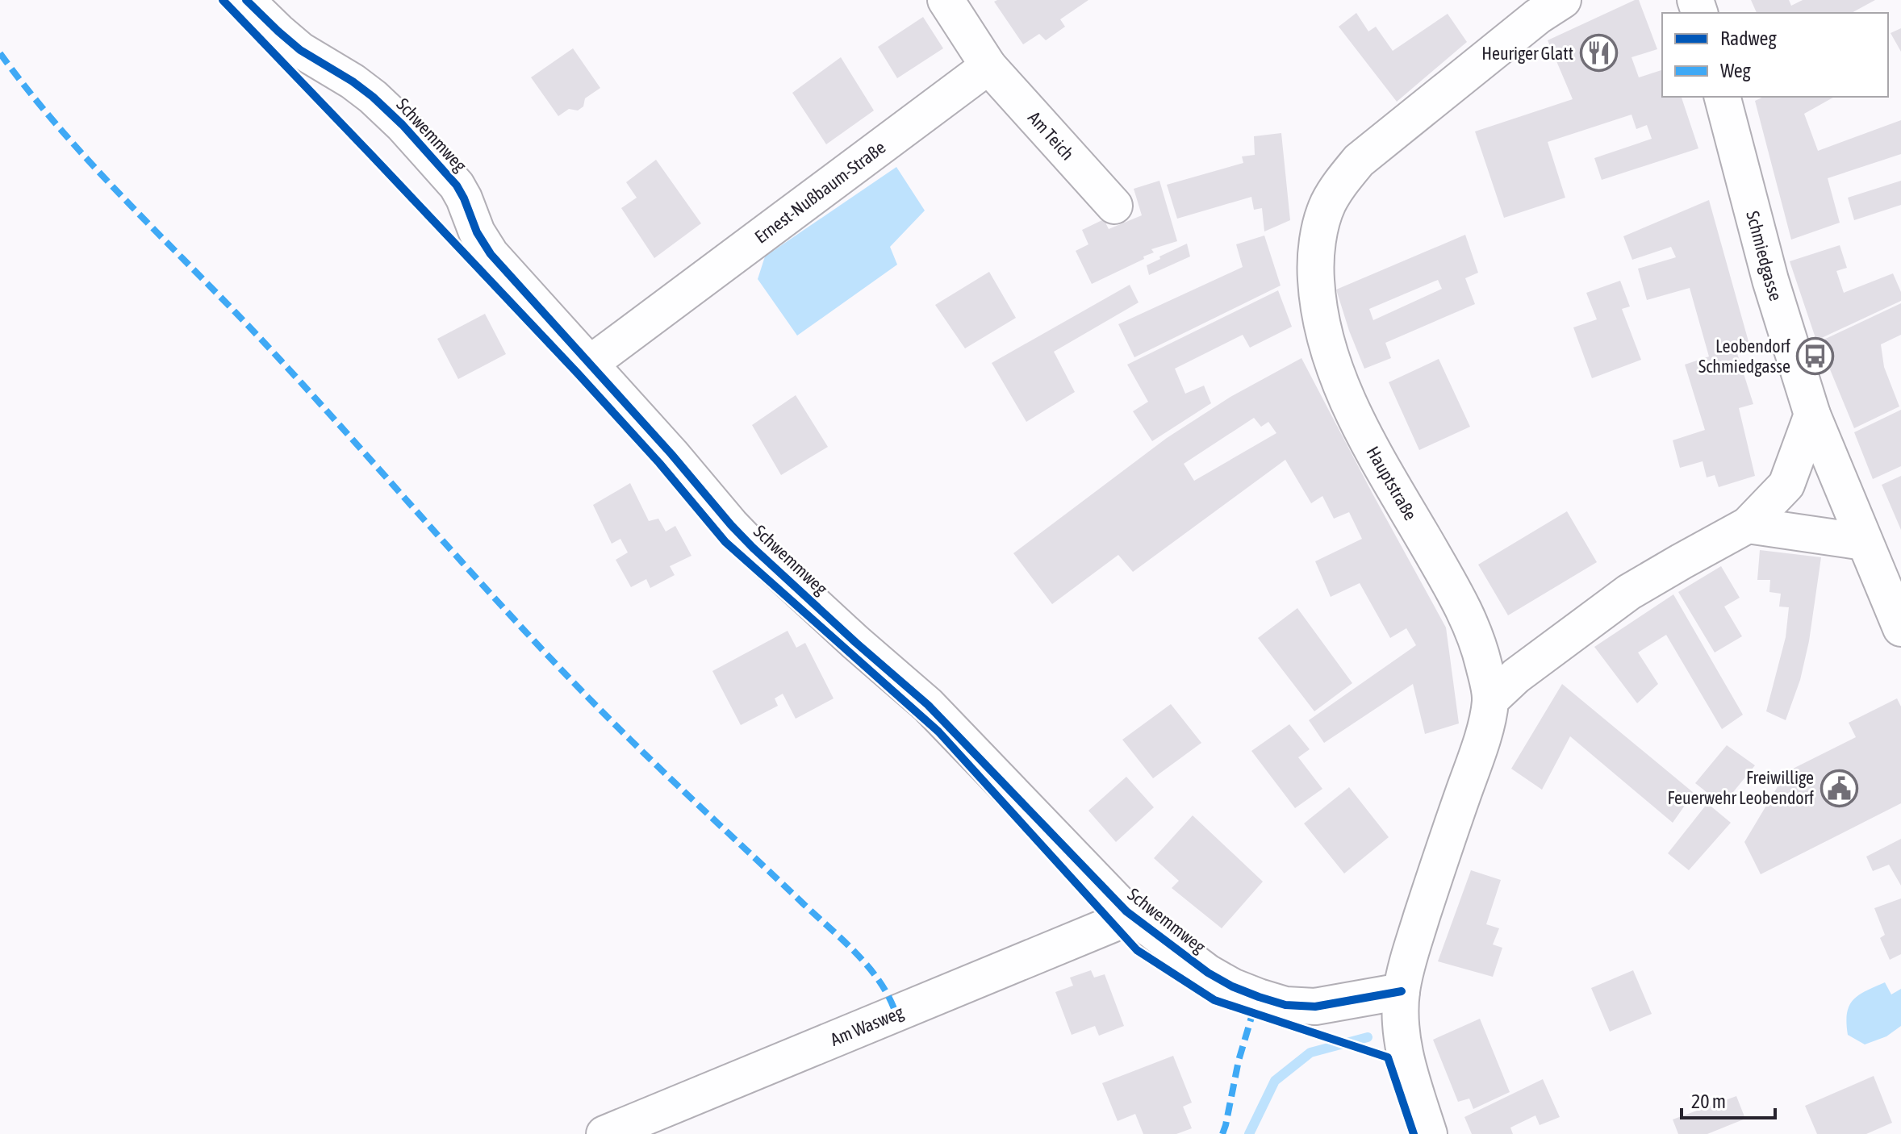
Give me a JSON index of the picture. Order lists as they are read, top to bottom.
{
  "streets": {
    "street": [
      "Schwemmweg",
      "Am Teich",
      "Ernest-Nußbaum-Straße",
      "Schmiedgasse",
      "Hauptstraße",
      "Am Wasweg"
    ]
  },
  "crossings": [
    ["Schwemmweg", "Ernest-Nußbaum-Straße"],
    ["Schwemmweg", "Hauptstraße"],
    ["Schwemmweg", "Am Wasweg"],
    ["Am Teich", "Ernest-Nußbaum-Straße"]
  ],
  "places": {
    "restaurant": ["Heuriger Glatt"],
    "bus stop": ["Leobendorf Schmiedgasse"],
    "public building": ["Freiwillige Feuerwehr Leobendorf"]
  },
  "legend": ["Radweg", "Weg"],
  "scale_bar": "20 m"
}
